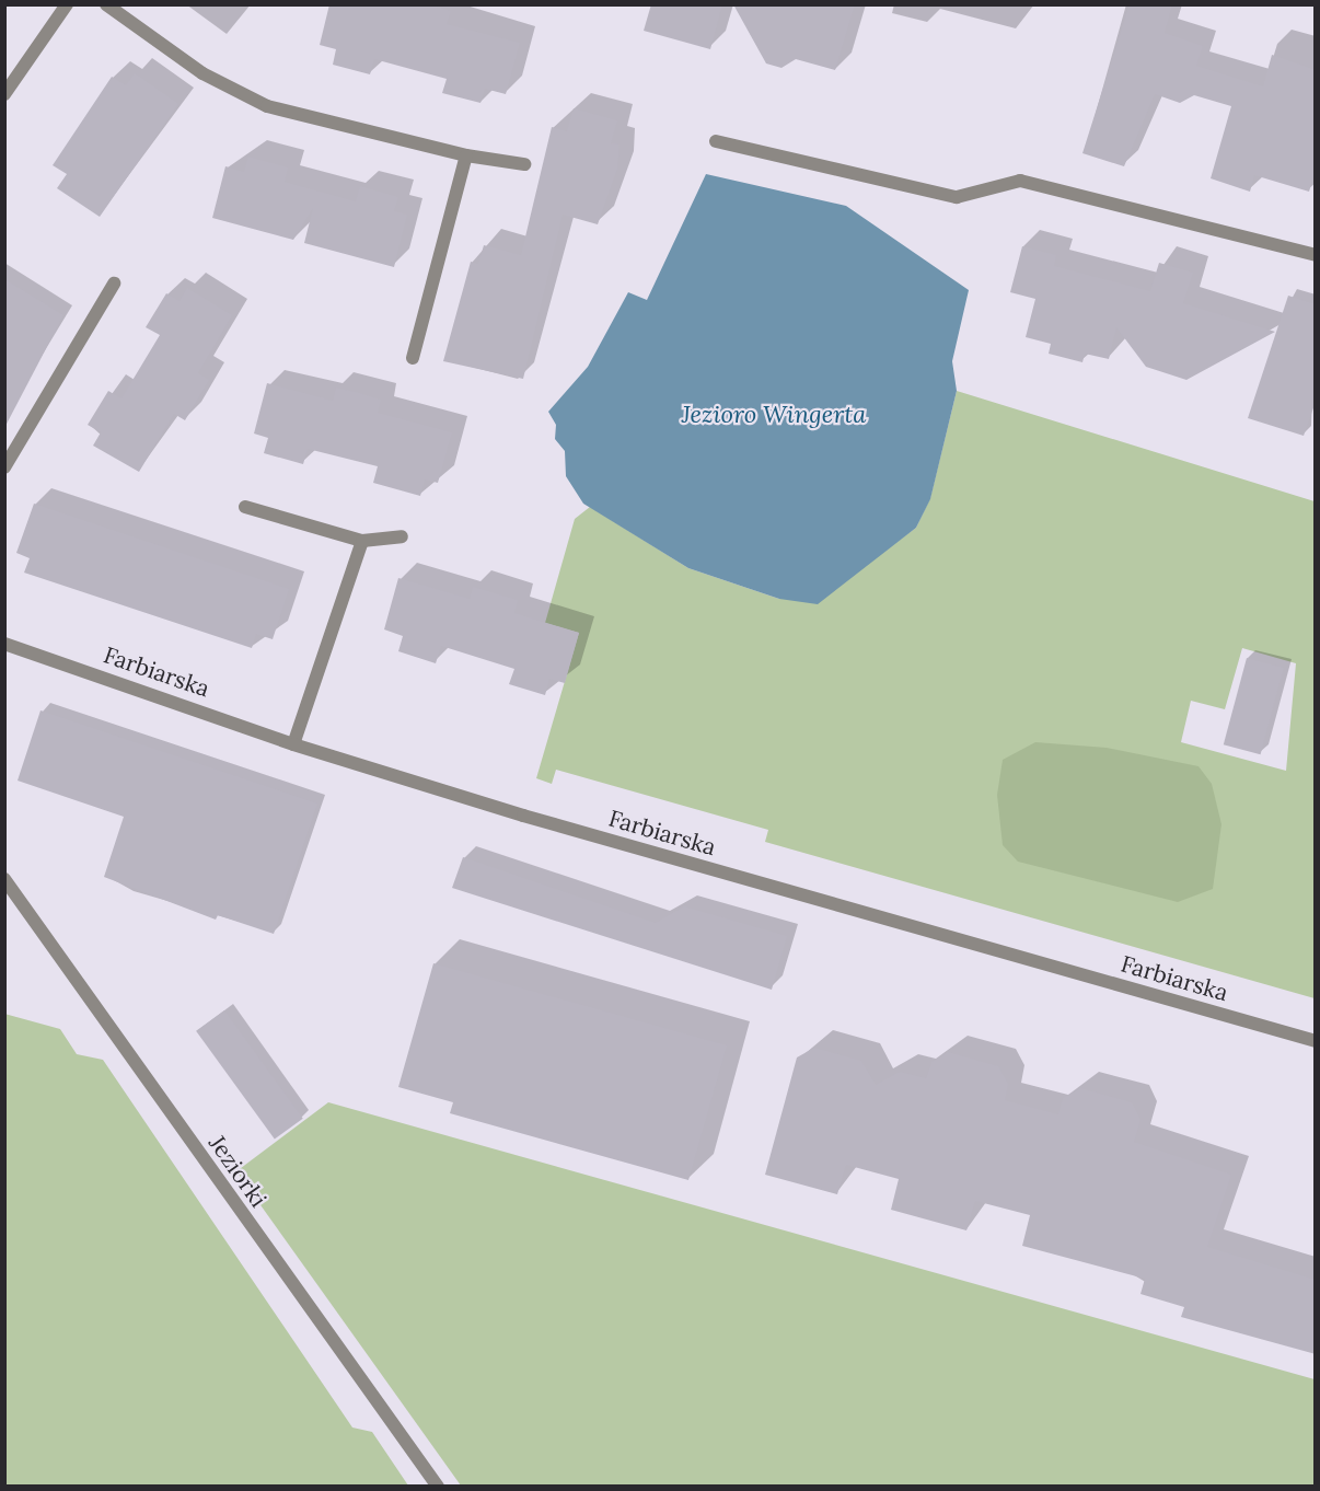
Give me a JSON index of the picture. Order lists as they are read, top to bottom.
{
  "streets": {
    "street": ["Farbiarska", "Jeziorki"]
  },
  "water": ["Jezioro Wingerta"]
}
